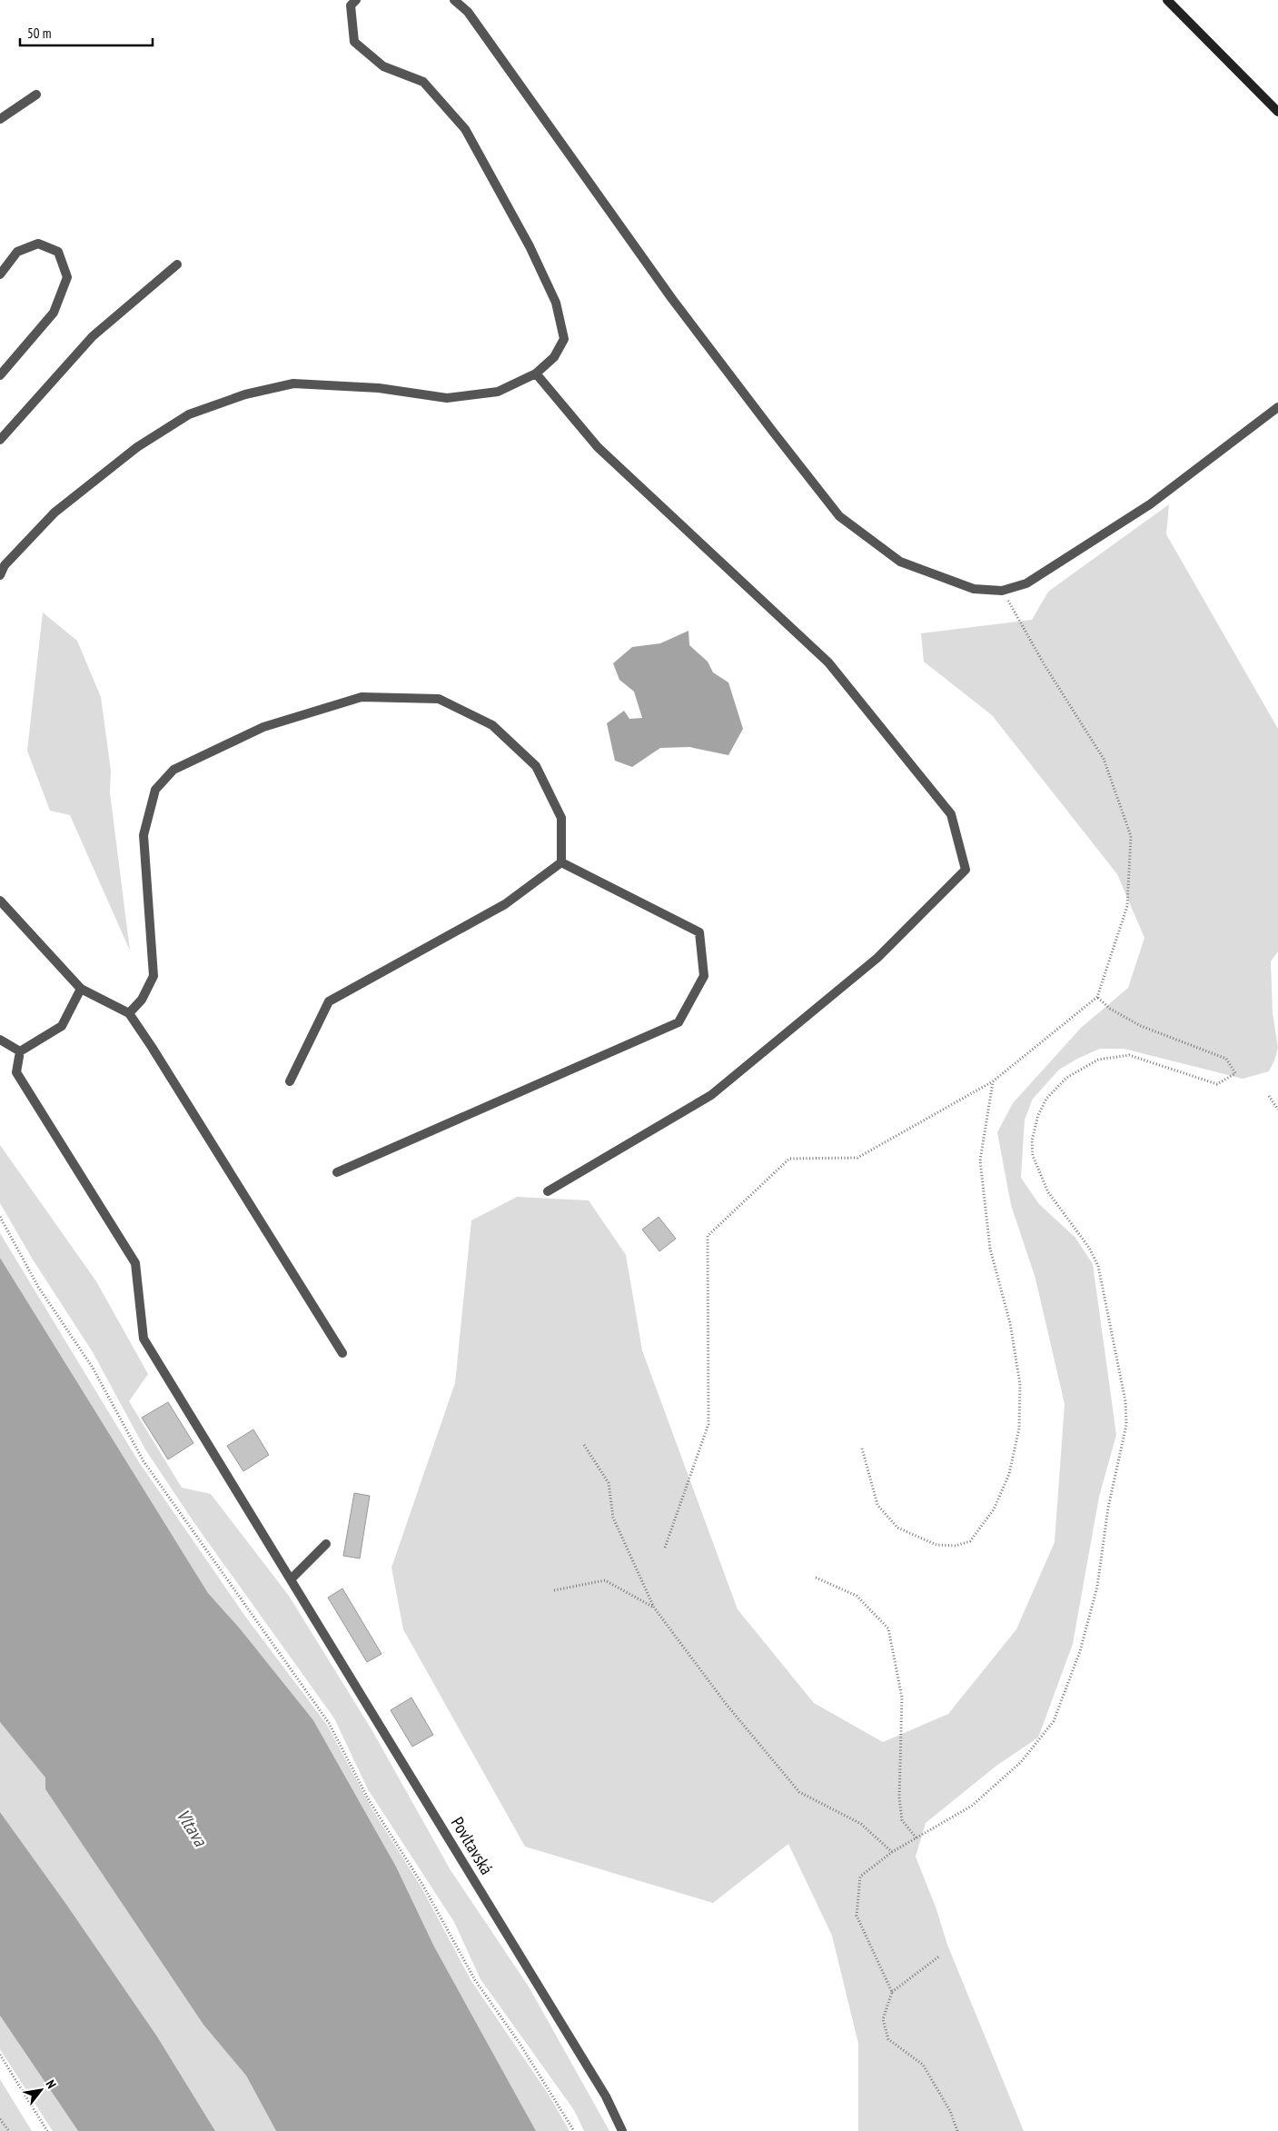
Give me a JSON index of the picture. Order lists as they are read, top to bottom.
{
  "streets": {
    "lane": ["Povltavská"]
  },
  "water": ["Vltava"],
  "scale_bar": "50 m",
  "north": "top right"
}
